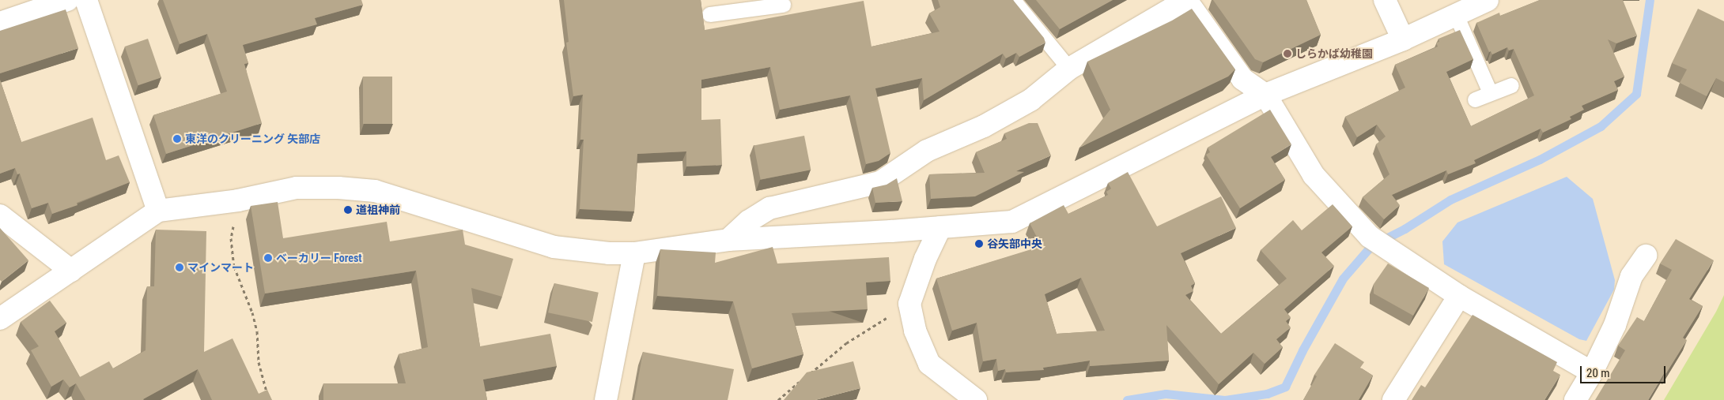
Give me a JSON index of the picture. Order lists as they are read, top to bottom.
{
  "places": [
    "しらかば幼稚園",
    "東洋のクリーニング 矢部店",
    "道祖神前",
    "谷矢部中央",
    "ベーカリー Forest",
    "マインマート"
  ],
  "scale_bar": "20 m"
}
